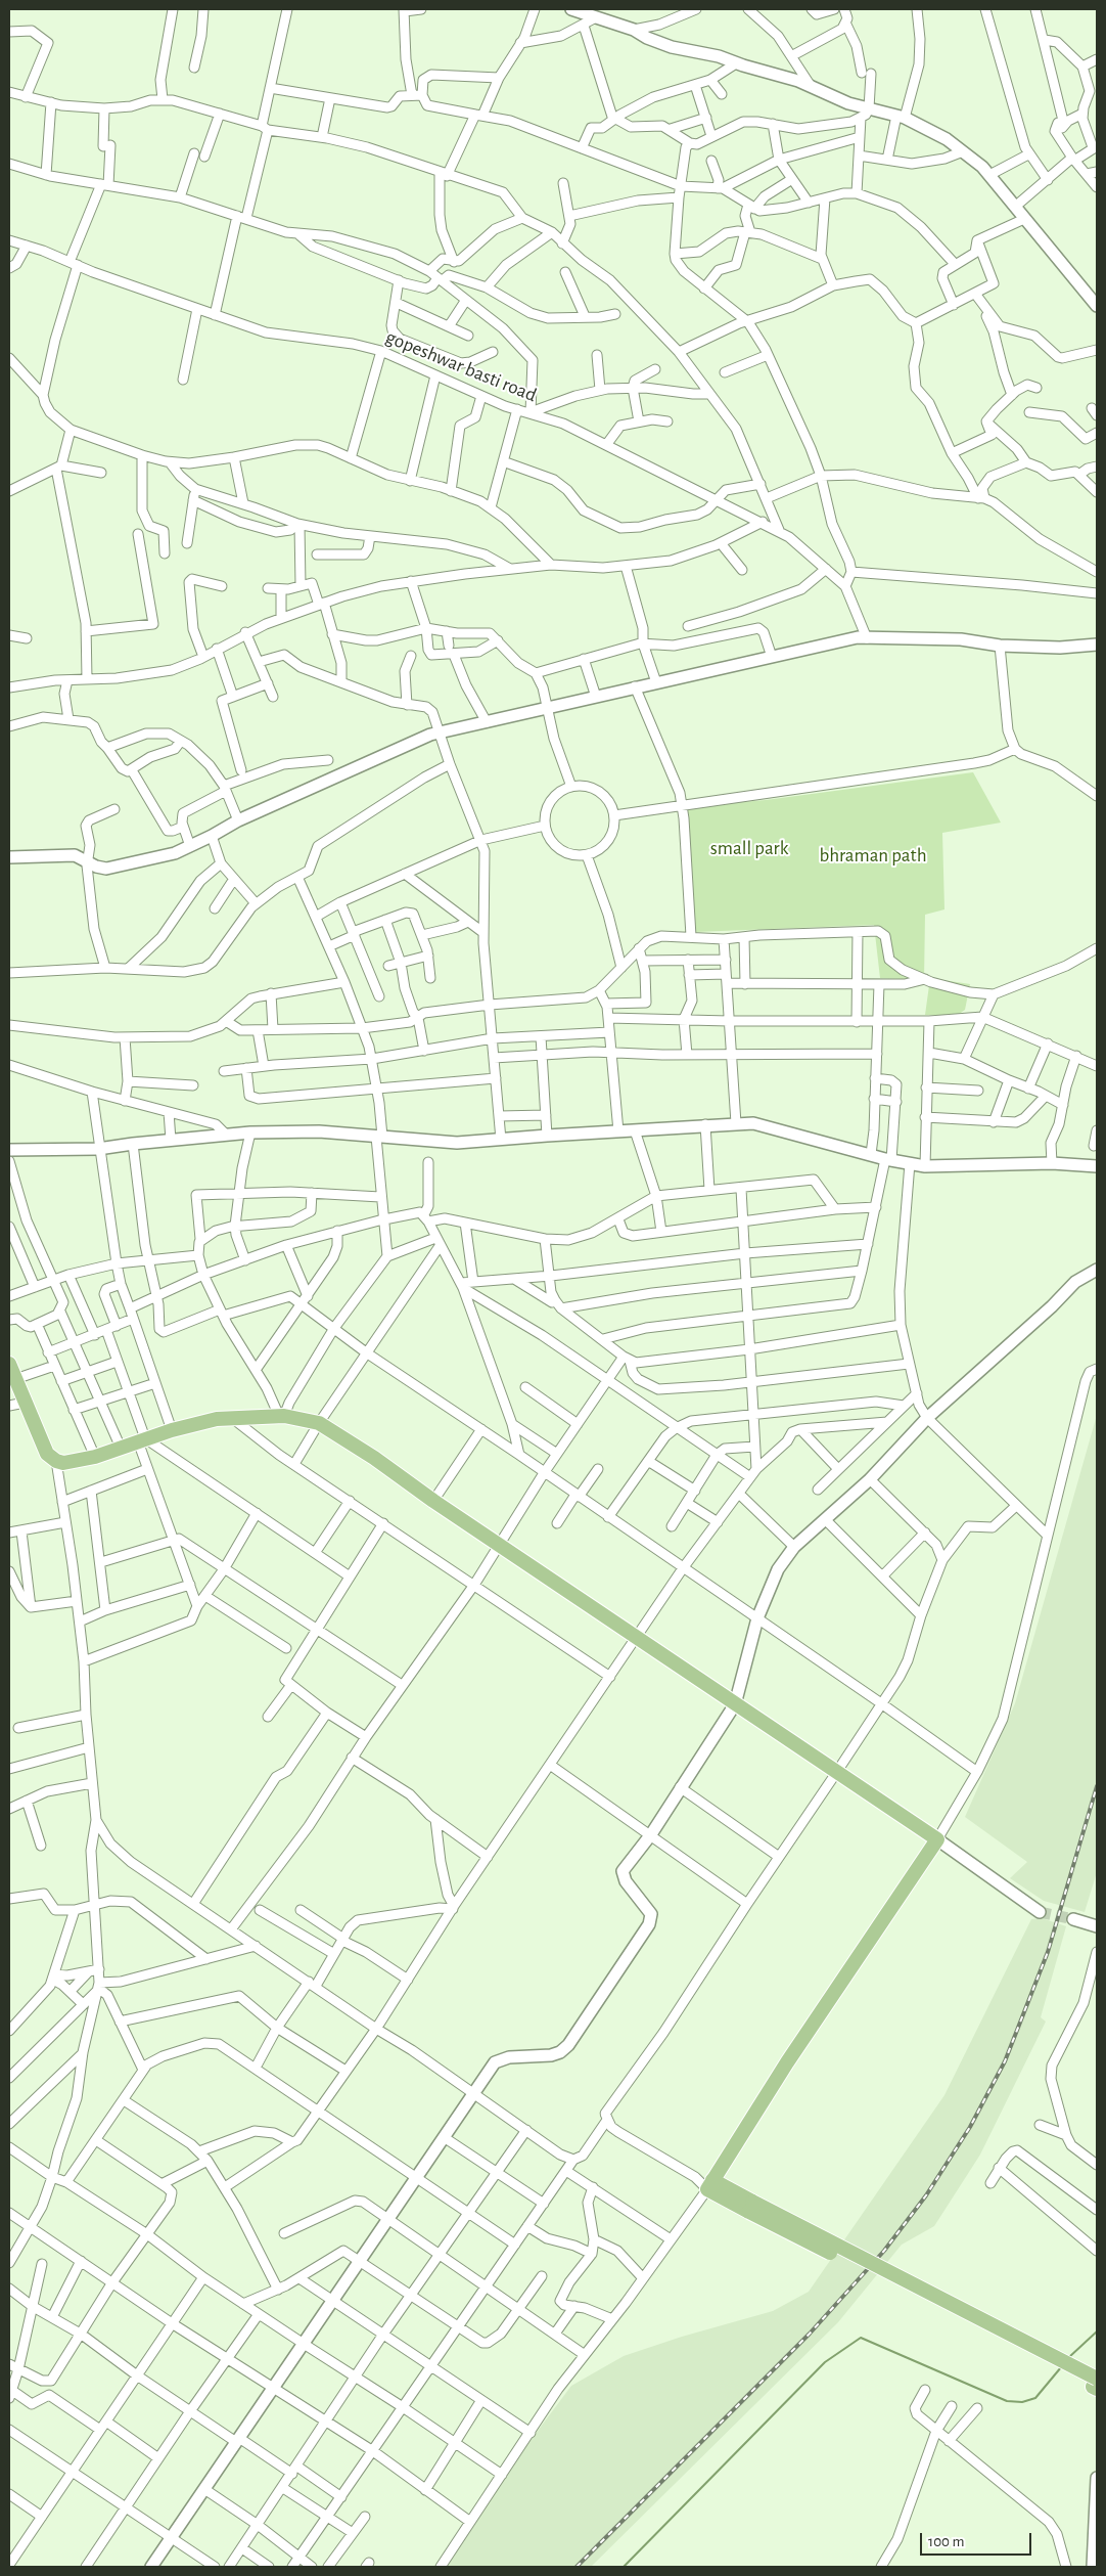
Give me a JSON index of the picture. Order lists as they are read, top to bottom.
{
  "streets": {
    "street": ["gopeshwar basti road"]
  },
  "parks": ["small park", "bhraman path"],
  "scale_bar": "100 m"
}
